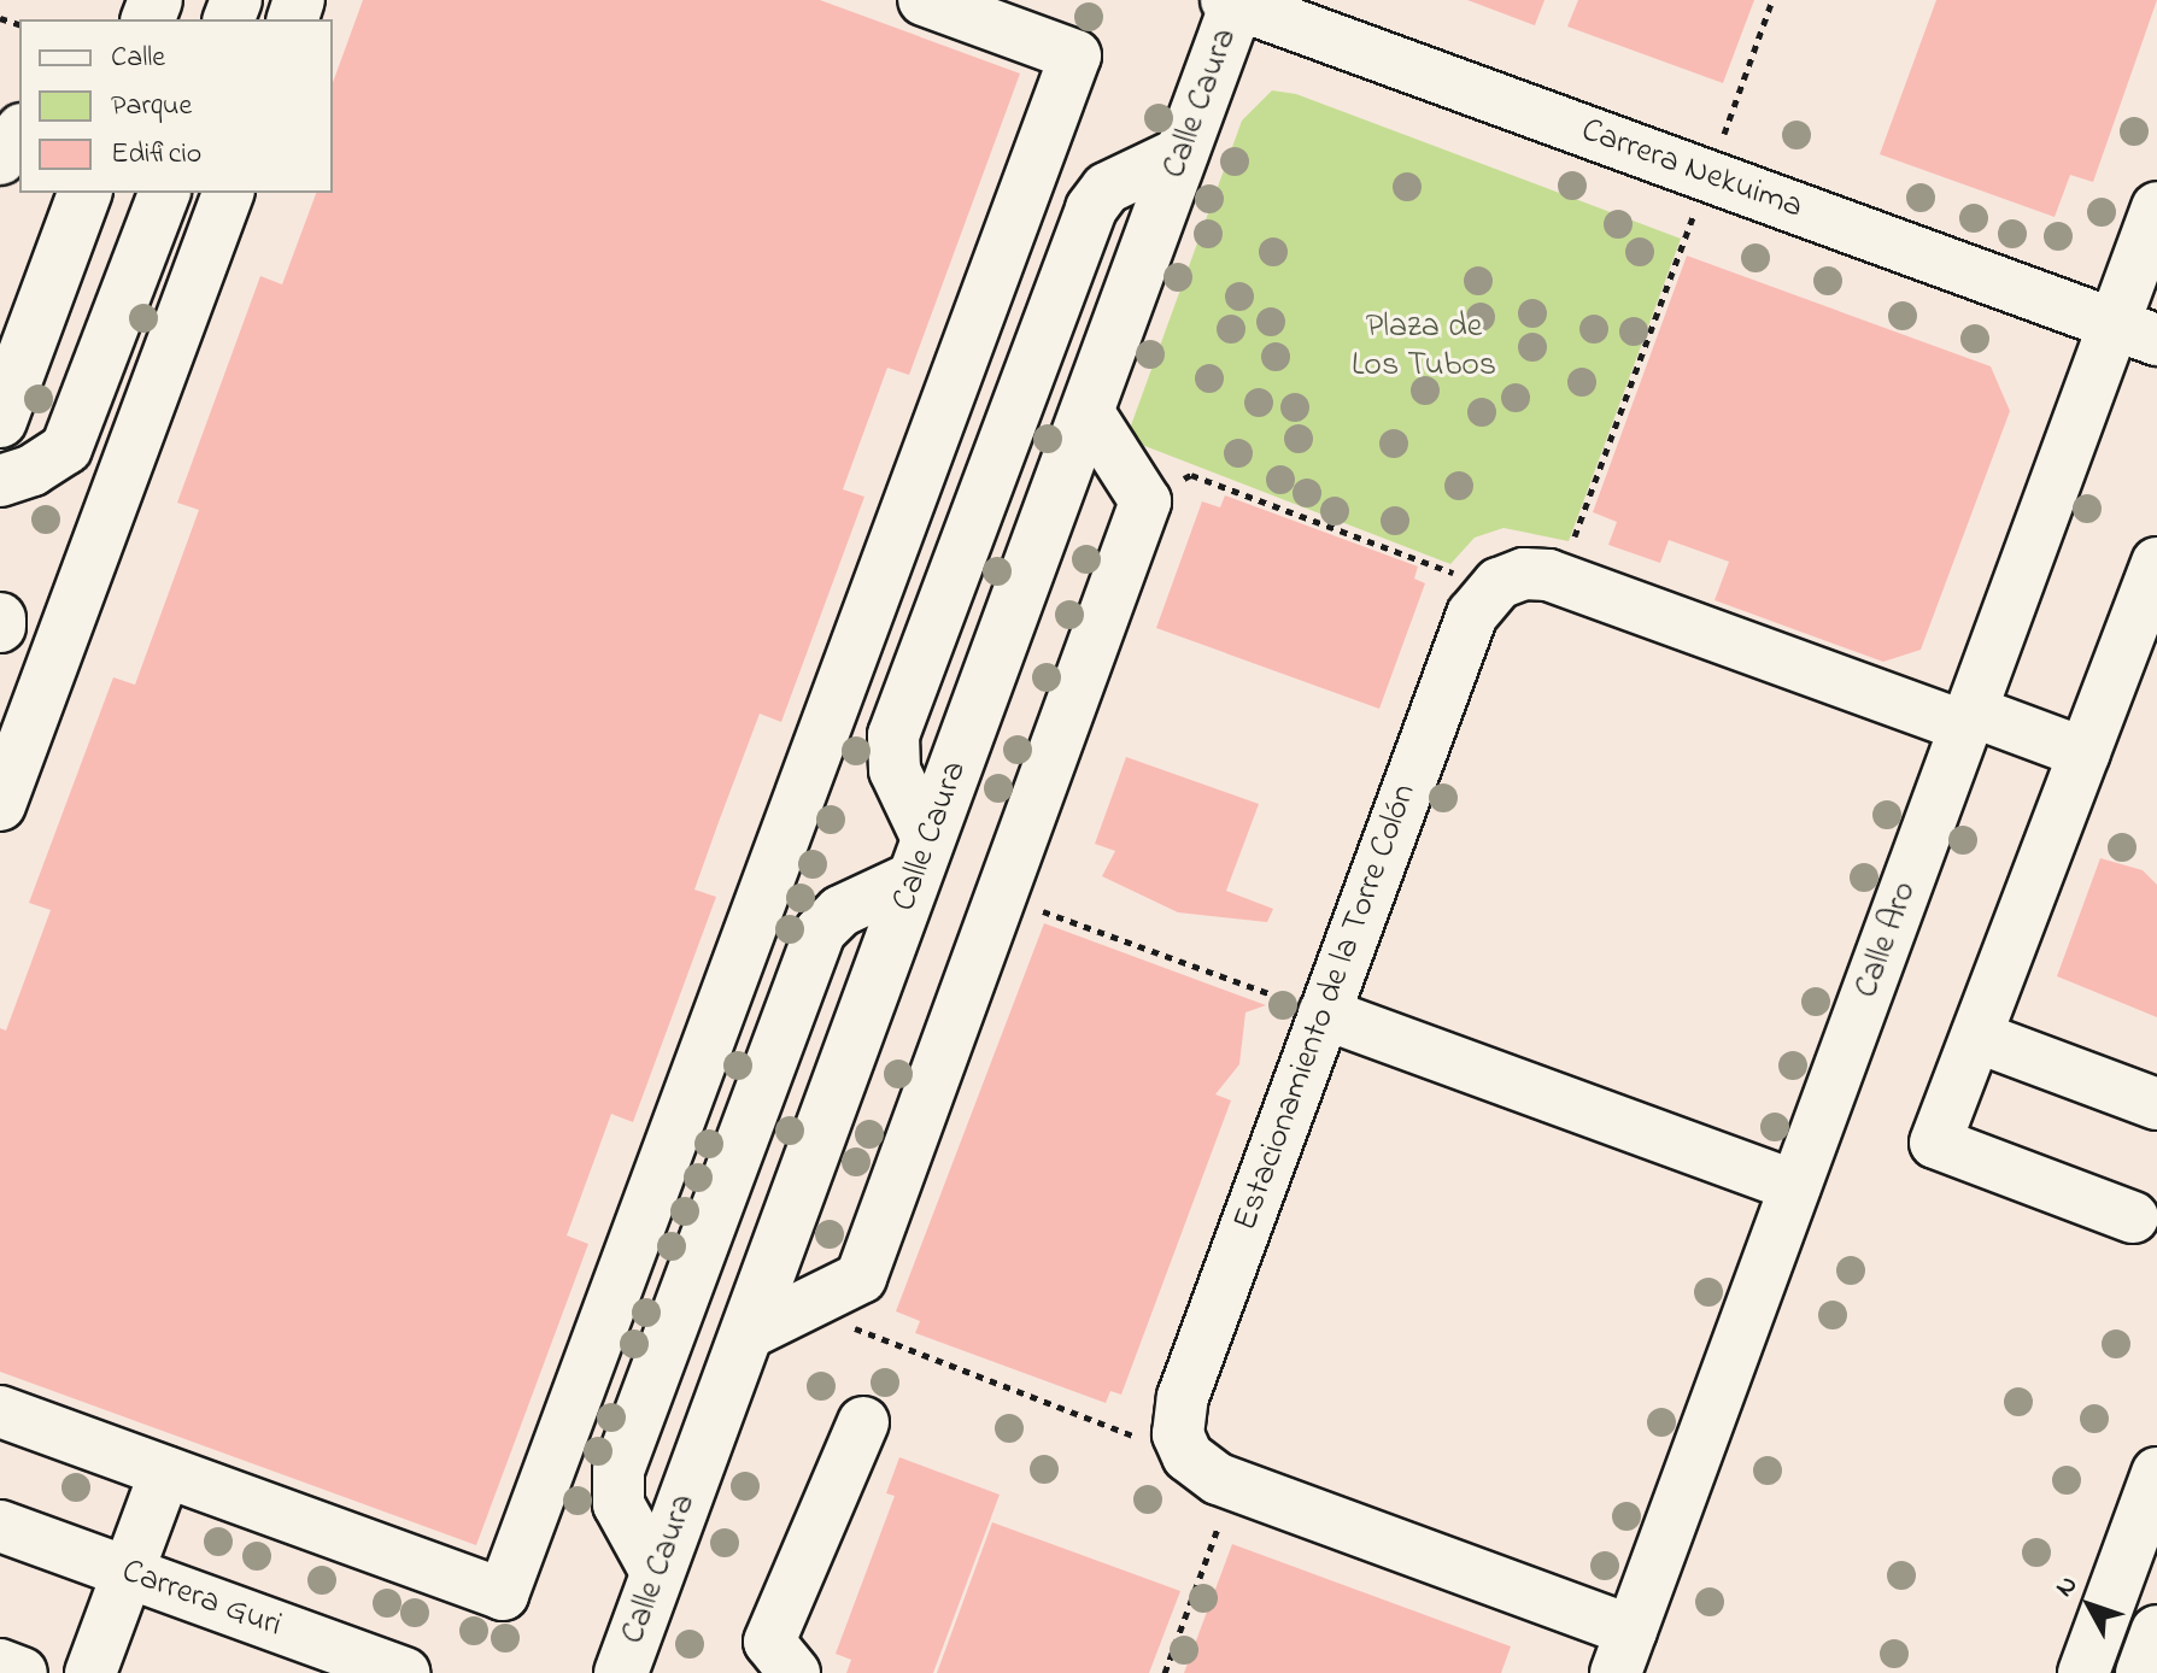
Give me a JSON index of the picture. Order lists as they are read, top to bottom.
{
  "streets": {
    "main road": ["Calle Caura"],
    "street": [
      "Carrera Nekuima",
      "Calle Aro",
      "Estacionamiento de la Torre Colón",
      "Carrera Guri"
    ]
  },
  "crossings": [
    ["Calle Caura", "Carrera Nekuima"],
    ["Carrera Nekuima", "Calle Aro"]
  ],
  "parks": ["Plaza de Los Tubos"],
  "legend": ["Calle", "Parque", "Edificio"],
  "north": "top left"
}
